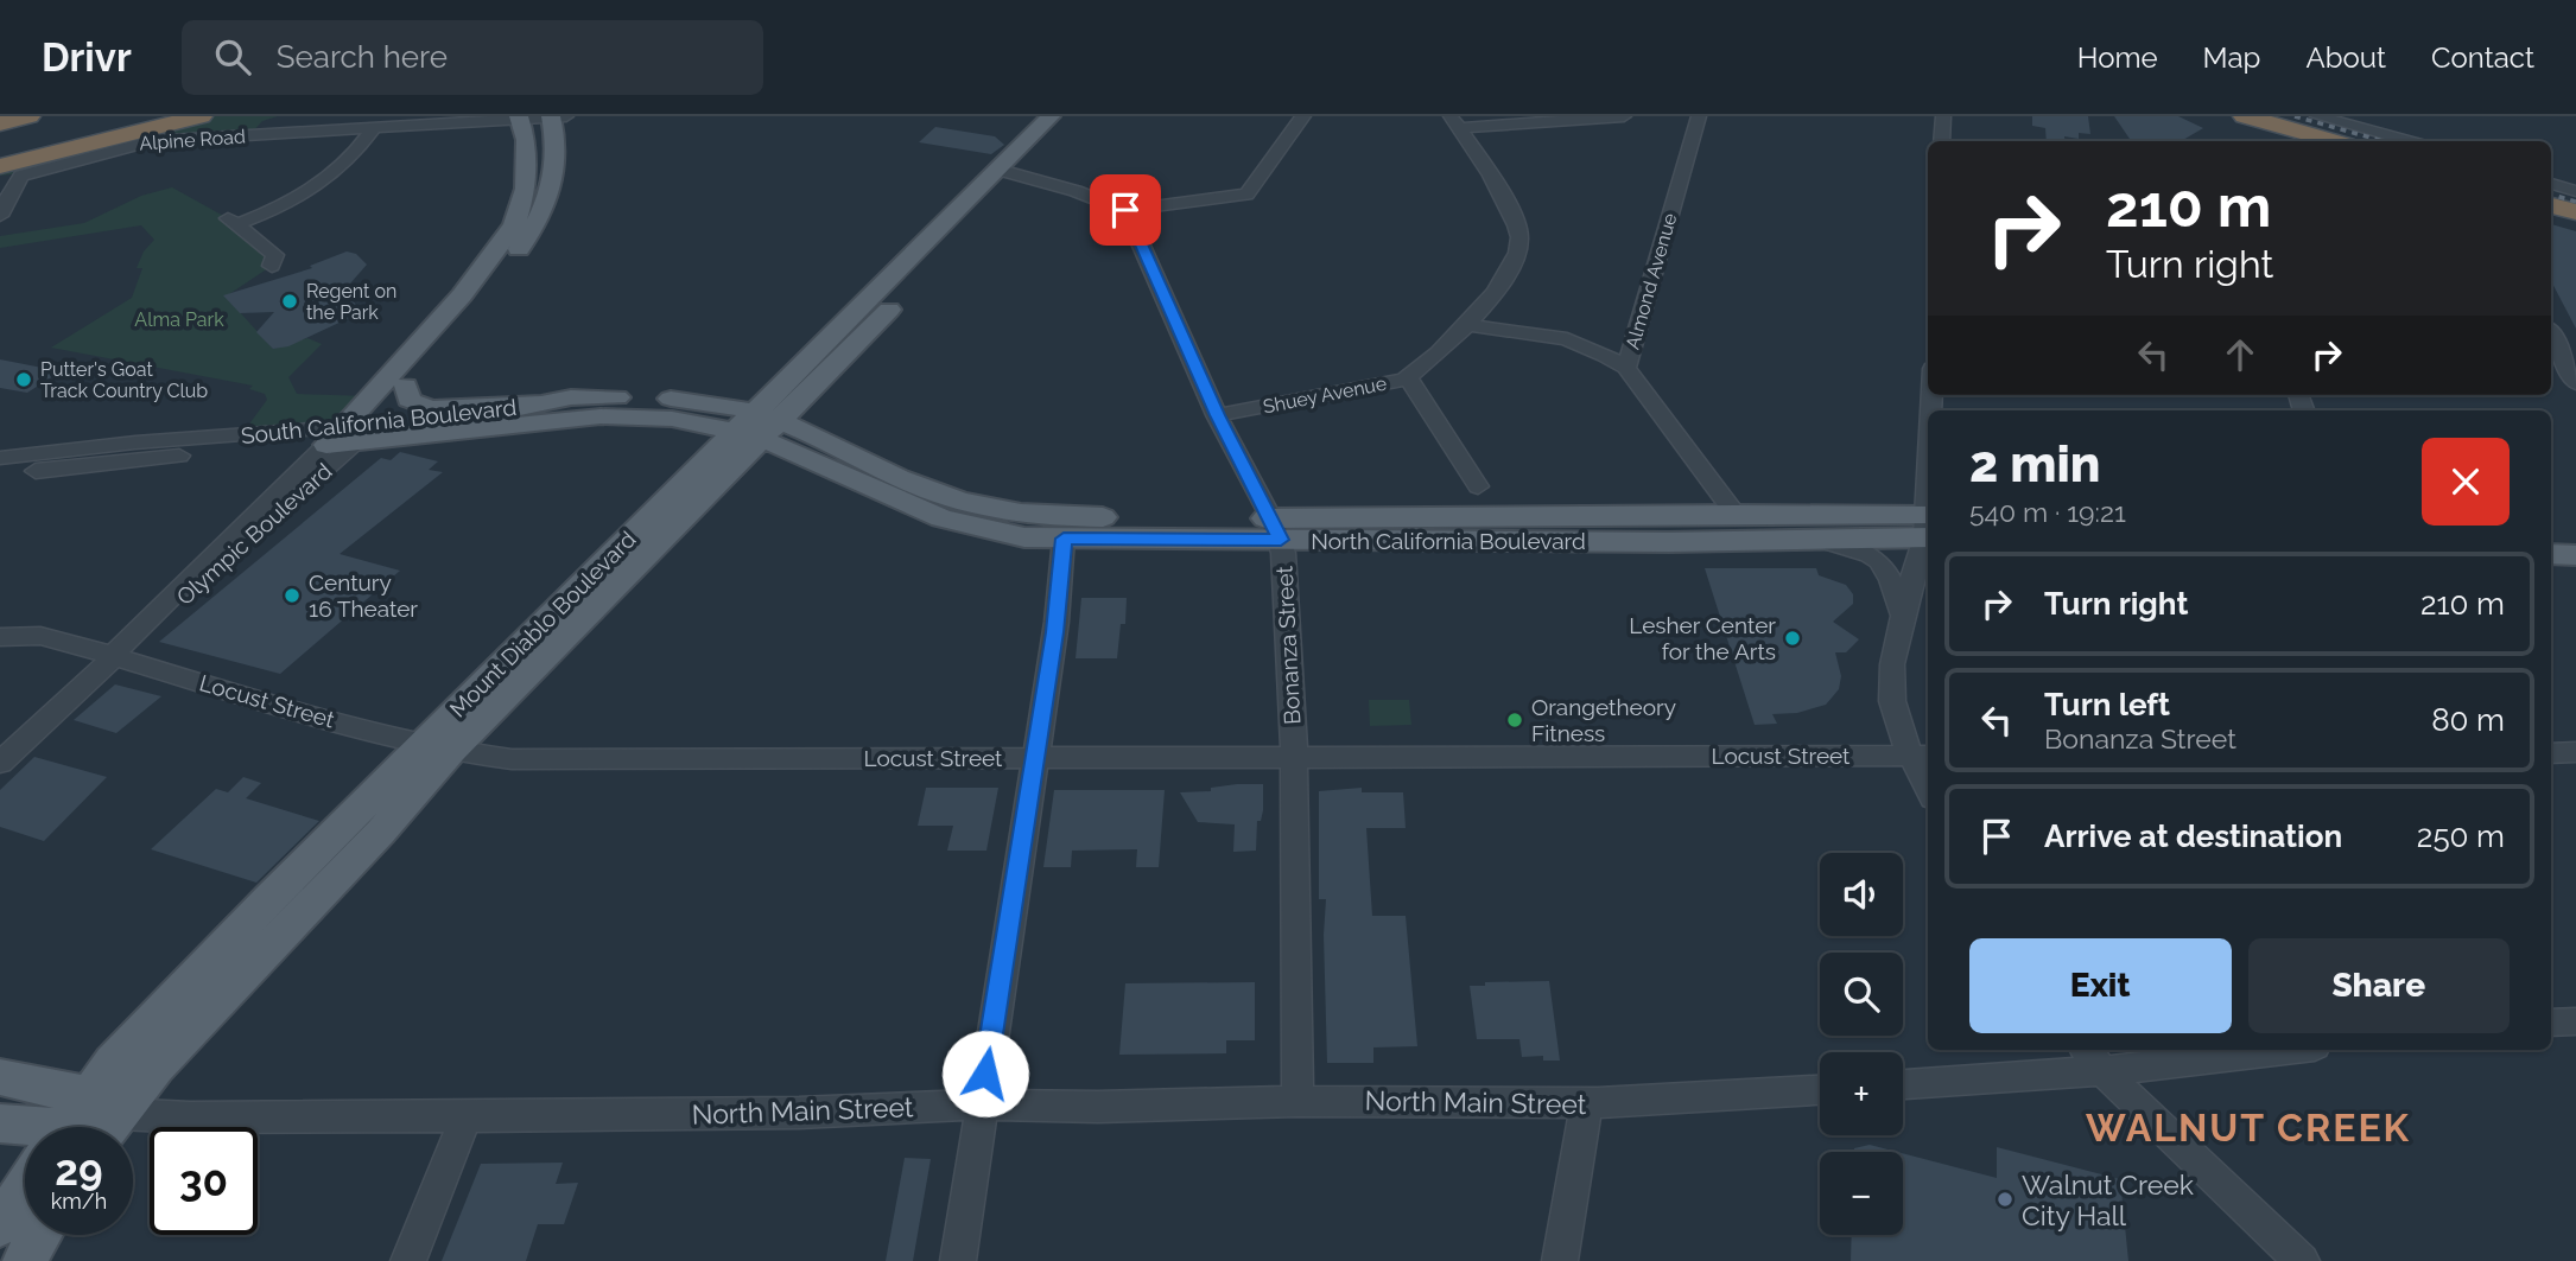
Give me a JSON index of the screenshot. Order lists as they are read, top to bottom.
{
  "streets": {
    "main road": [
      "South California Boulevard",
      "Olympic Boulevard",
      "North California Boulevard",
      "Mount Diablo Boulevard"
    ],
    "street": [
      "Alpine Road",
      "Almond Avenue",
      "Shuey Avenue",
      "Bonanza Street",
      "Locust Street",
      "North Main Street"
    ]
  },
  "crossings": [
    ["Alpine Road", "Olympic Boulevard"],
    ["Almond Avenue", "North California Boulevard"],
    ["Shuey Avenue", "Bonanza Street"],
    ["South California Boulevard", "Olympic Boulevard"],
    ["South California Boulevard", "North California Boulevard"],
    ["South California Boulevard", "Mount Diablo Boulevard"],
    ["Olympic Boulevard", "Locust Street"],
    ["North California Boulevard", "Mount Diablo Boulevard"],
    ["North California Boulevard", "Bonanza Street"],
    ["Mount Diablo Boulevard", "Locust Street"],
    ["Mount Diablo Boulevard", "North Main Street"],
    ["Bonanza Street", "Locust Street"],
    ["Bonanza Street", "North Main Street"]
  ],
  "districts": ["WALNUT CREEK"],
  "parks": ["Alma Park"],
  "places": [
    "Regent on the Park",
    "Putter's Goat Track Country Club",
    "Century 16 Theater",
    "Lesher Center for the Arts",
    "Orangetheory Fitness",
    "Walnut Creek City Hall"
  ],
  "page": {
    "header": "Drivr",
    "search": "Search here",
    "nav": [
      "Home",
      "Map",
      "About",
      "Contact"
    ],
    "turn": ["210 m", "Turn right"],
    "heading": ["2 min", "540 m · 19:21"],
    "list": [
      {
        "name": "Turn right",
        "value": "210 m"
      },
      {
        "name": "Turn left",
        "note": "Bonanza Street",
        "value": "80 m"
      },
      {
        "name": "Arrive at destination",
        "value": "250 m"
      }
    ],
    "map_buttons": ["+", "−"],
    "buttons": ["Exit", "Share"],
    "speed": "29 km/h",
    "limit": "30"
  }
}
